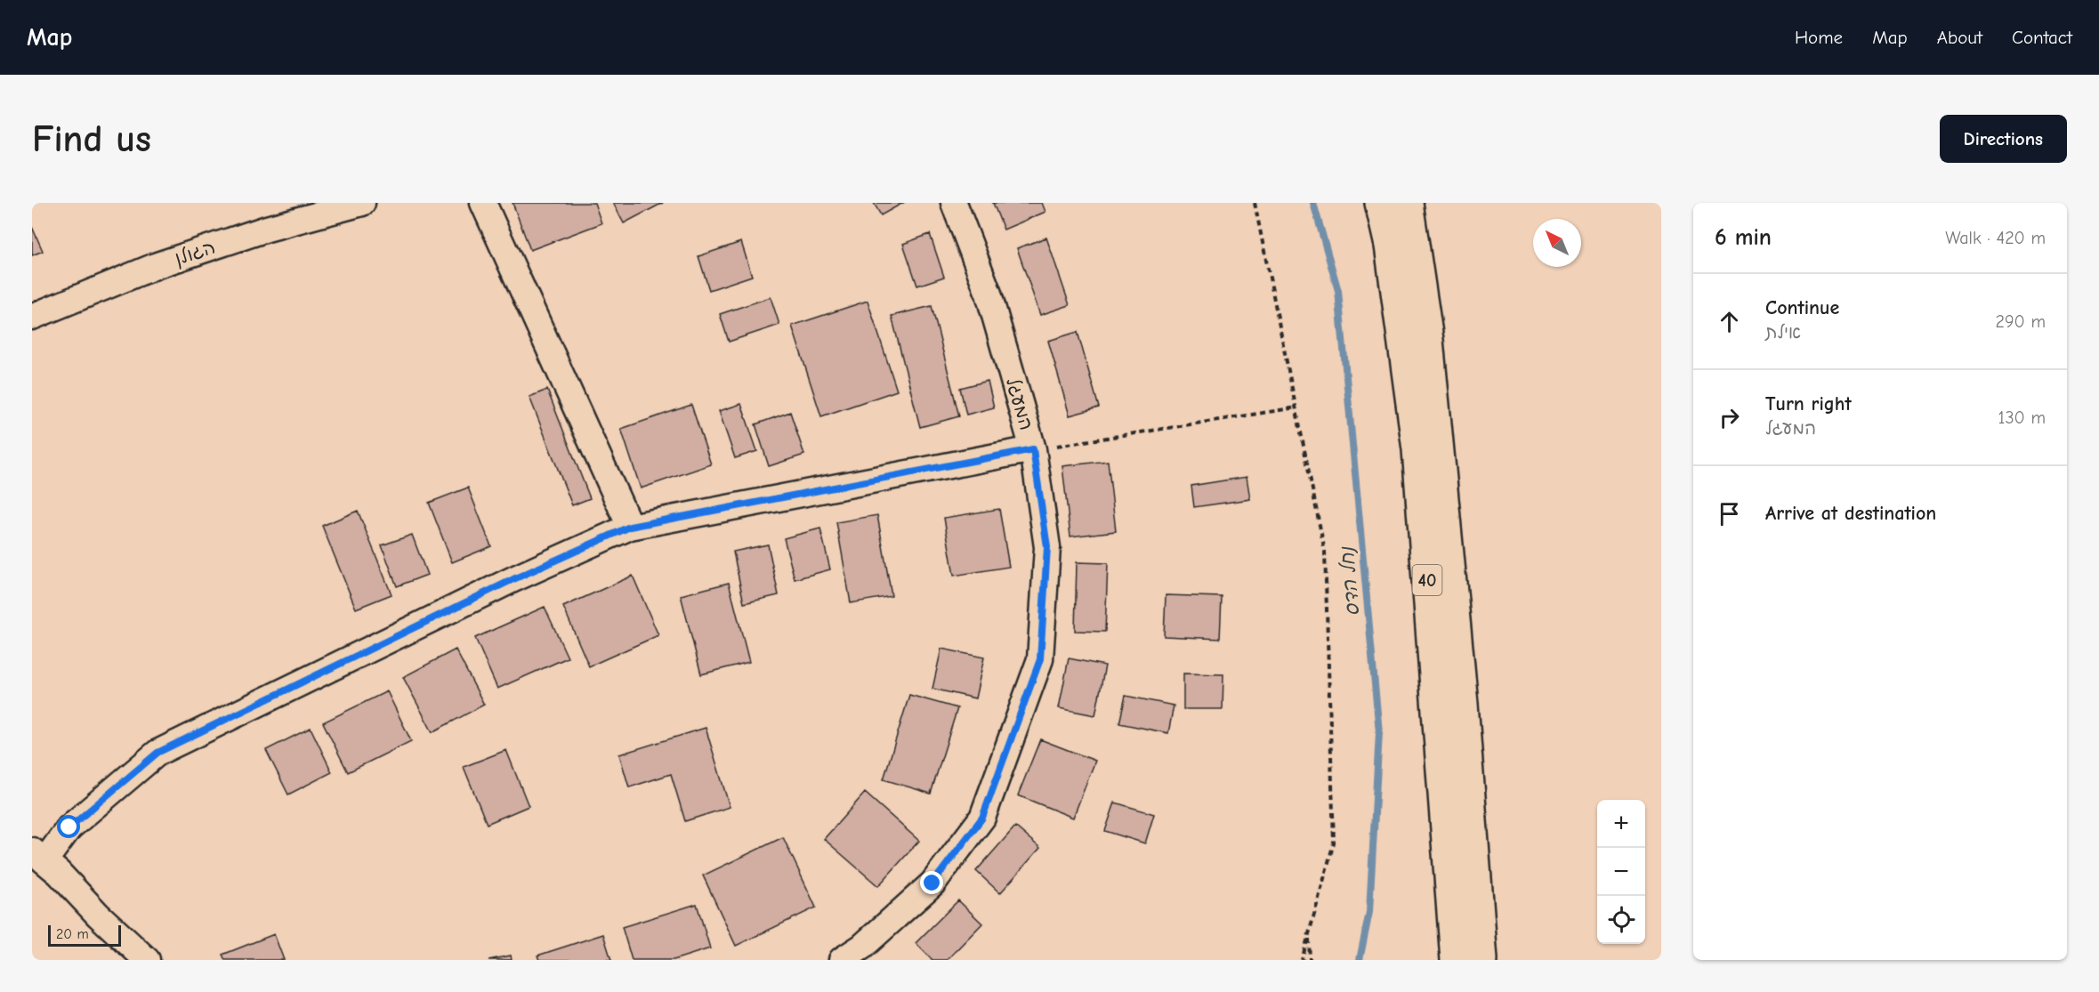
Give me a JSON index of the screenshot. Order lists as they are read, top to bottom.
{
  "streets": {
    "highway": ["40"],
    "street": ["הגולן", "המעגל"]
  },
  "water": ["נחל הדס"],
  "scale_bar": "20 m",
  "north": "top left",
  "page": {
    "header": "Map",
    "nav": [
      "Home",
      "Map",
      "About",
      "Contact"
    ],
    "buttons": "Directions",
    "title": "Find us",
    "heading": ["6 min", "Walk · 420 m"],
    "list": [
      ["Continue", "אילת", "290 m"],
      ["Turn right", "המעגל", "130 m"],
      "Arrive at destination"
    ],
    "map_buttons": ["+", "−"],
    "scale": "20 m"
  }
}
